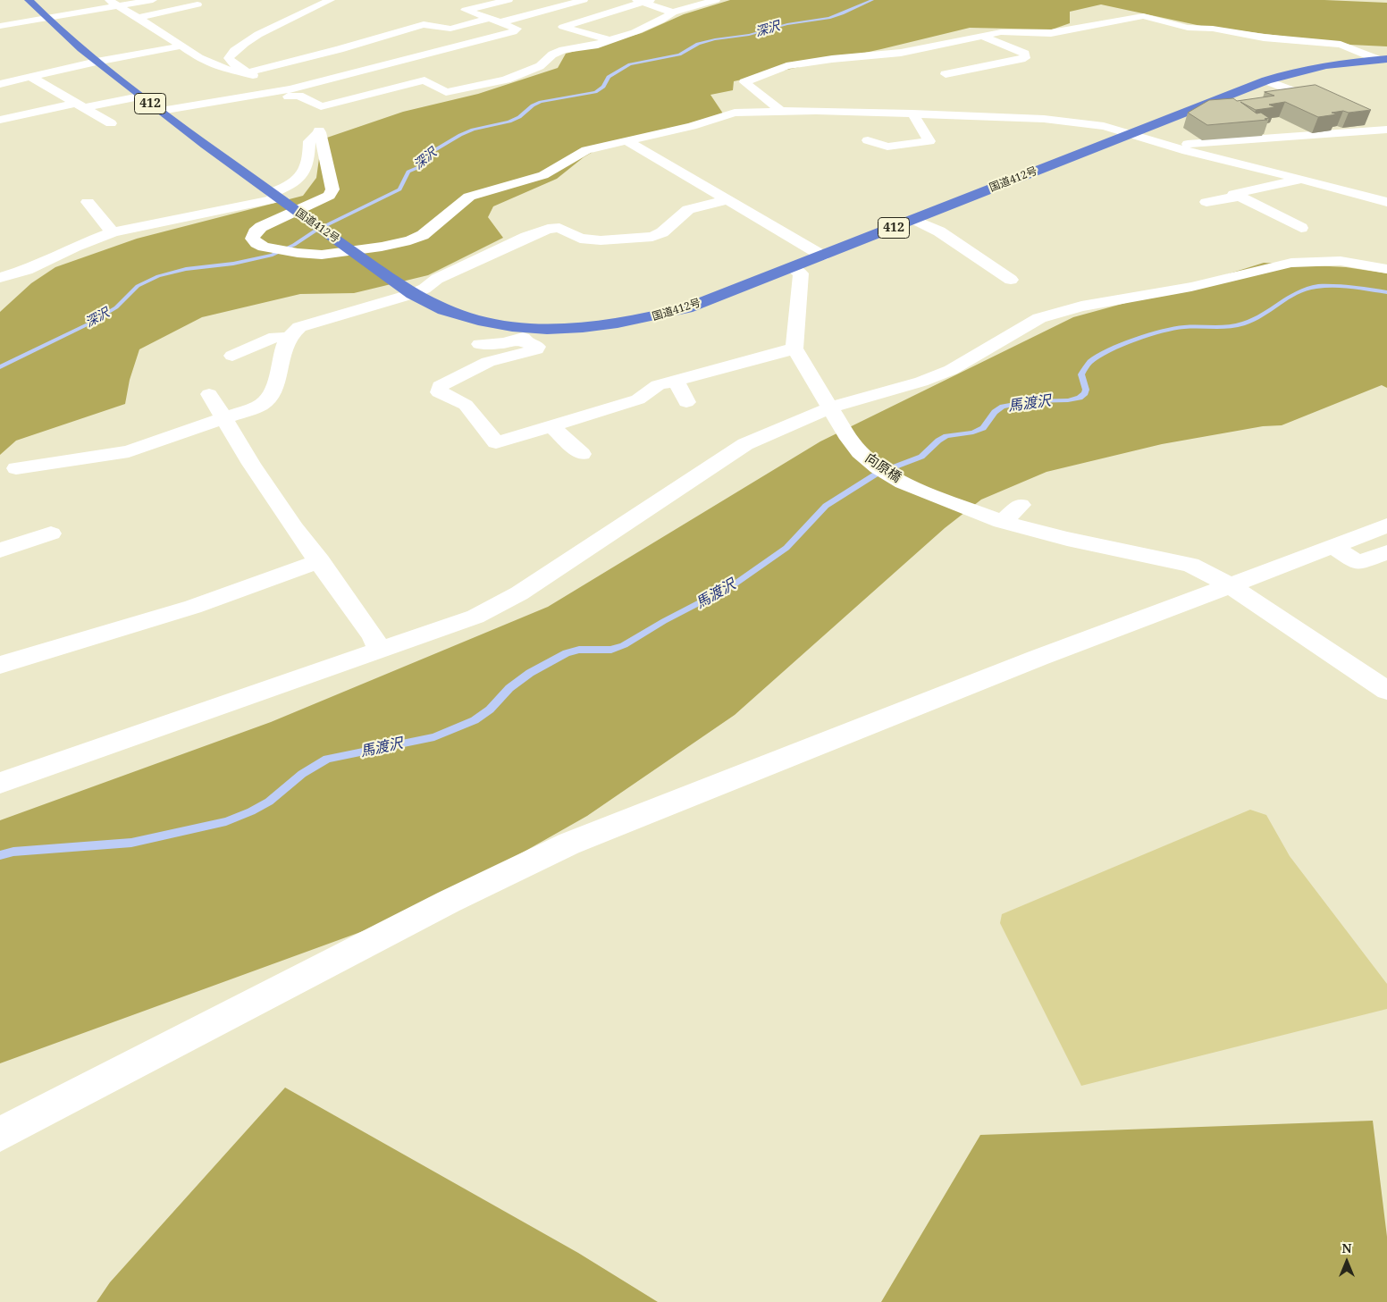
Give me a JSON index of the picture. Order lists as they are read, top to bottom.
{
  "streets": {
    "highway": ["412", "国道412号"],
    "street": ["向原橋"]
  },
  "water": ["深沢", "馬渡沢"],
  "north": "top"
}
